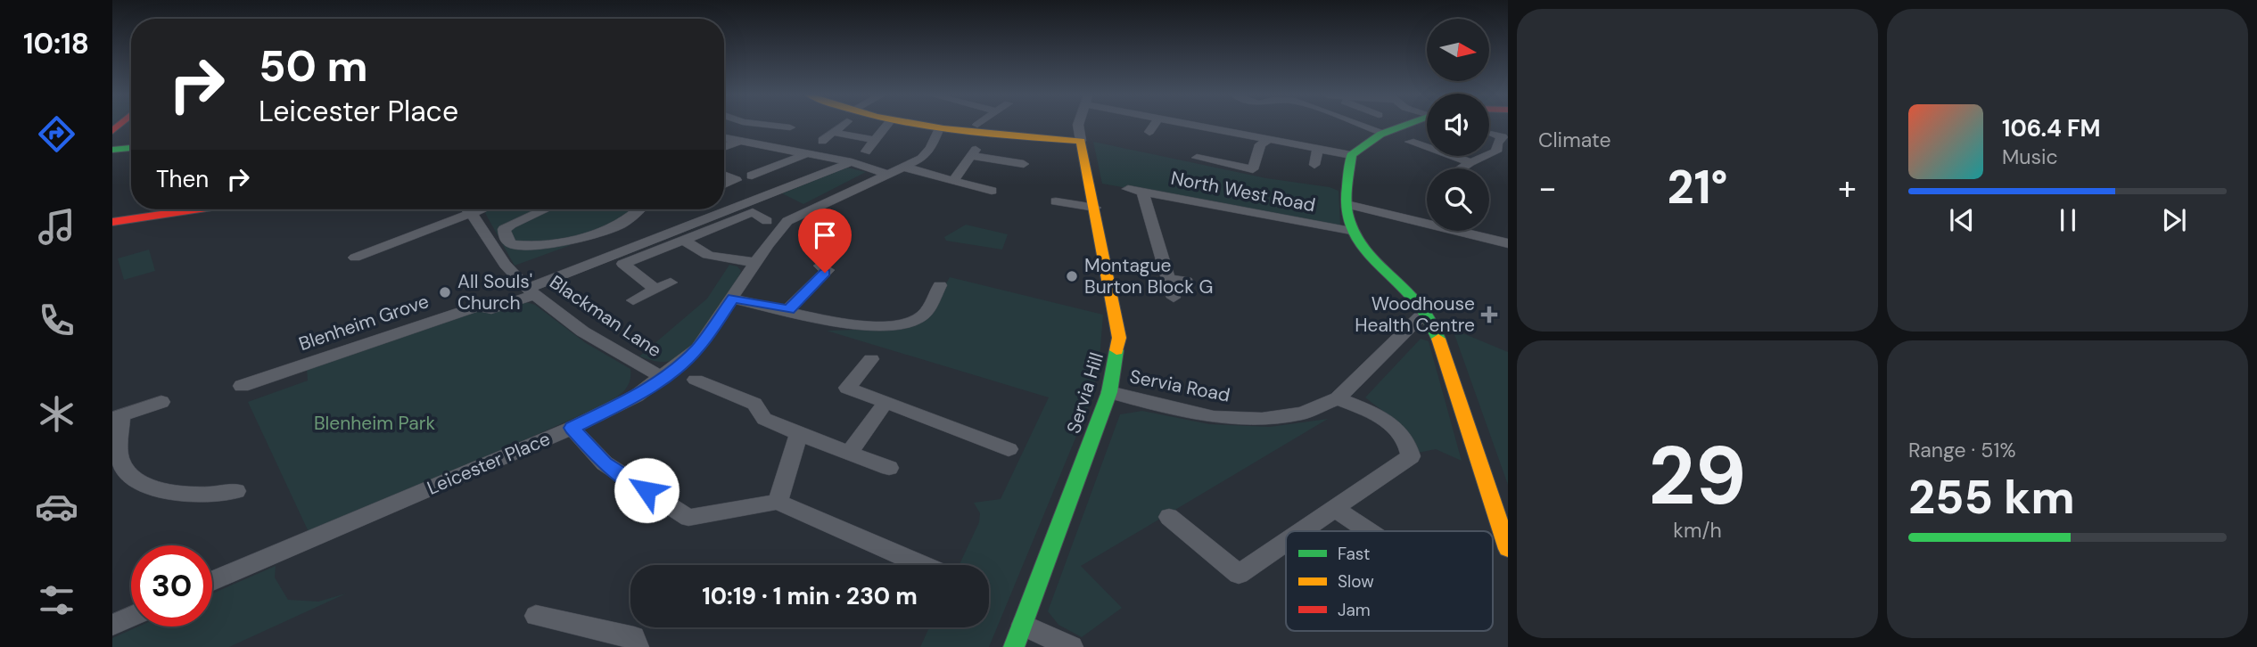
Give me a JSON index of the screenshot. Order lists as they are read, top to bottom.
{
  "streets": {
    "main road": ["Servia Hill"],
    "street": [
      "North West Road",
      "Blackman Lane",
      "Blenheim Grove",
      "Servia Road",
      "Leicester Place"
    ]
  },
  "crossings": [
    ["Blackman Lane", "Blenheim Grove"],
    ["Blackman Lane", "Leicester Place"],
    ["Servia Road", "Servia Hill"]
  ],
  "parks": ["Blenheim Park"],
  "places": {
    "other": ["Montague Burton Block G", "All Souls' Church"],
    "health": ["Woodhouse Health Centre"]
  },
  "legend": ["Fast", "Slow", "Jam"],
  "north": "right",
  "page": {
    "tabs": "10:18",
    "tile": [
      "Climate",
      ["29", "km/h"],
      ["Range · 51%", "255 km"]
    ],
    "turn": ["50 m", "Leicester Place"],
    "song": ["106.4 FM", "Music"],
    "then": "Then",
    "heat": ["−", "21°", "+"],
    "limit": "30",
    "trip": "10:19 · 1 min · 230 m"
  }
}
